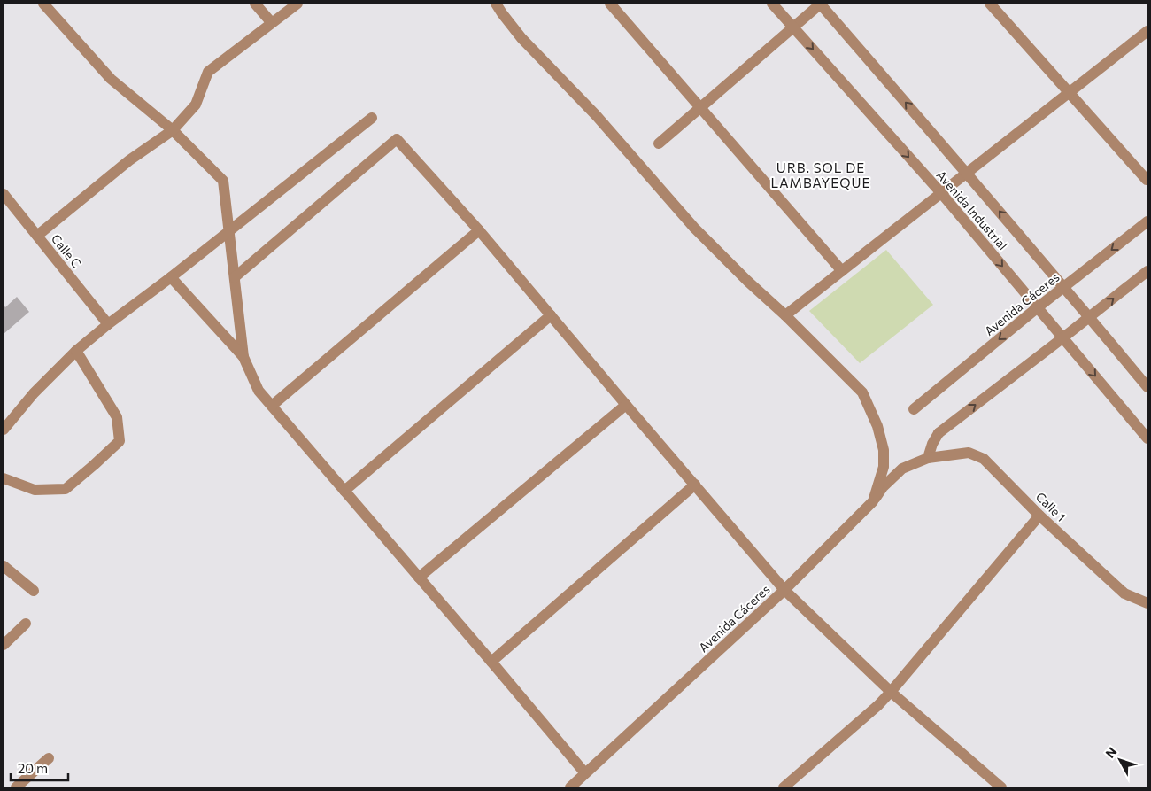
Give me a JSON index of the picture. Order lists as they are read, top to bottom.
{
  "streets": {
    "street": [
      "Avenida Industrial",
      "Calle C",
      "Avenida Cáceres",
      "Calle 1"
    ]
  },
  "crossings": [
    ["Avenida Industrial", "Avenida Cáceres"],
    ["Avenida Cáceres", "Calle 1"]
  ],
  "districts": ["URB. SOL DE LAMBAYEQUE"],
  "scale_bar": "20 m",
  "north": "top left"
}
